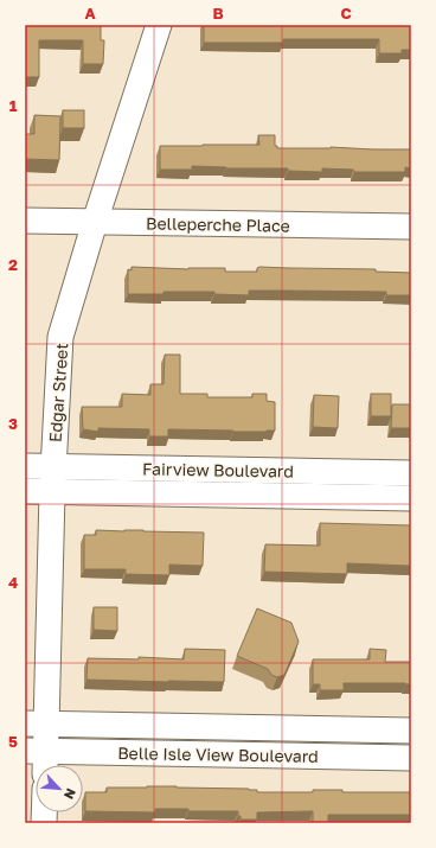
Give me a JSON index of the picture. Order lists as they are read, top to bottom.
{
  "streets": {
    "street": [
      "Belleperche Place",
      "Edgar Street",
      "Fairview Boulevard",
      "Belle Isle View Boulevard"
    ]
  },
  "crossings": [
    ["Belleperche Place", "Edgar Street"],
    ["Edgar Street", "Fairview Boulevard"],
    ["Edgar Street", "Belle Isle View Boulevard"]
  ],
  "north": "bottom right",
  "grid": {
    "columns": ["A", "B", "C"],
    "rows": [
      "1",
      "2",
      "3",
      "4",
      "5"
    ]
  }
}
